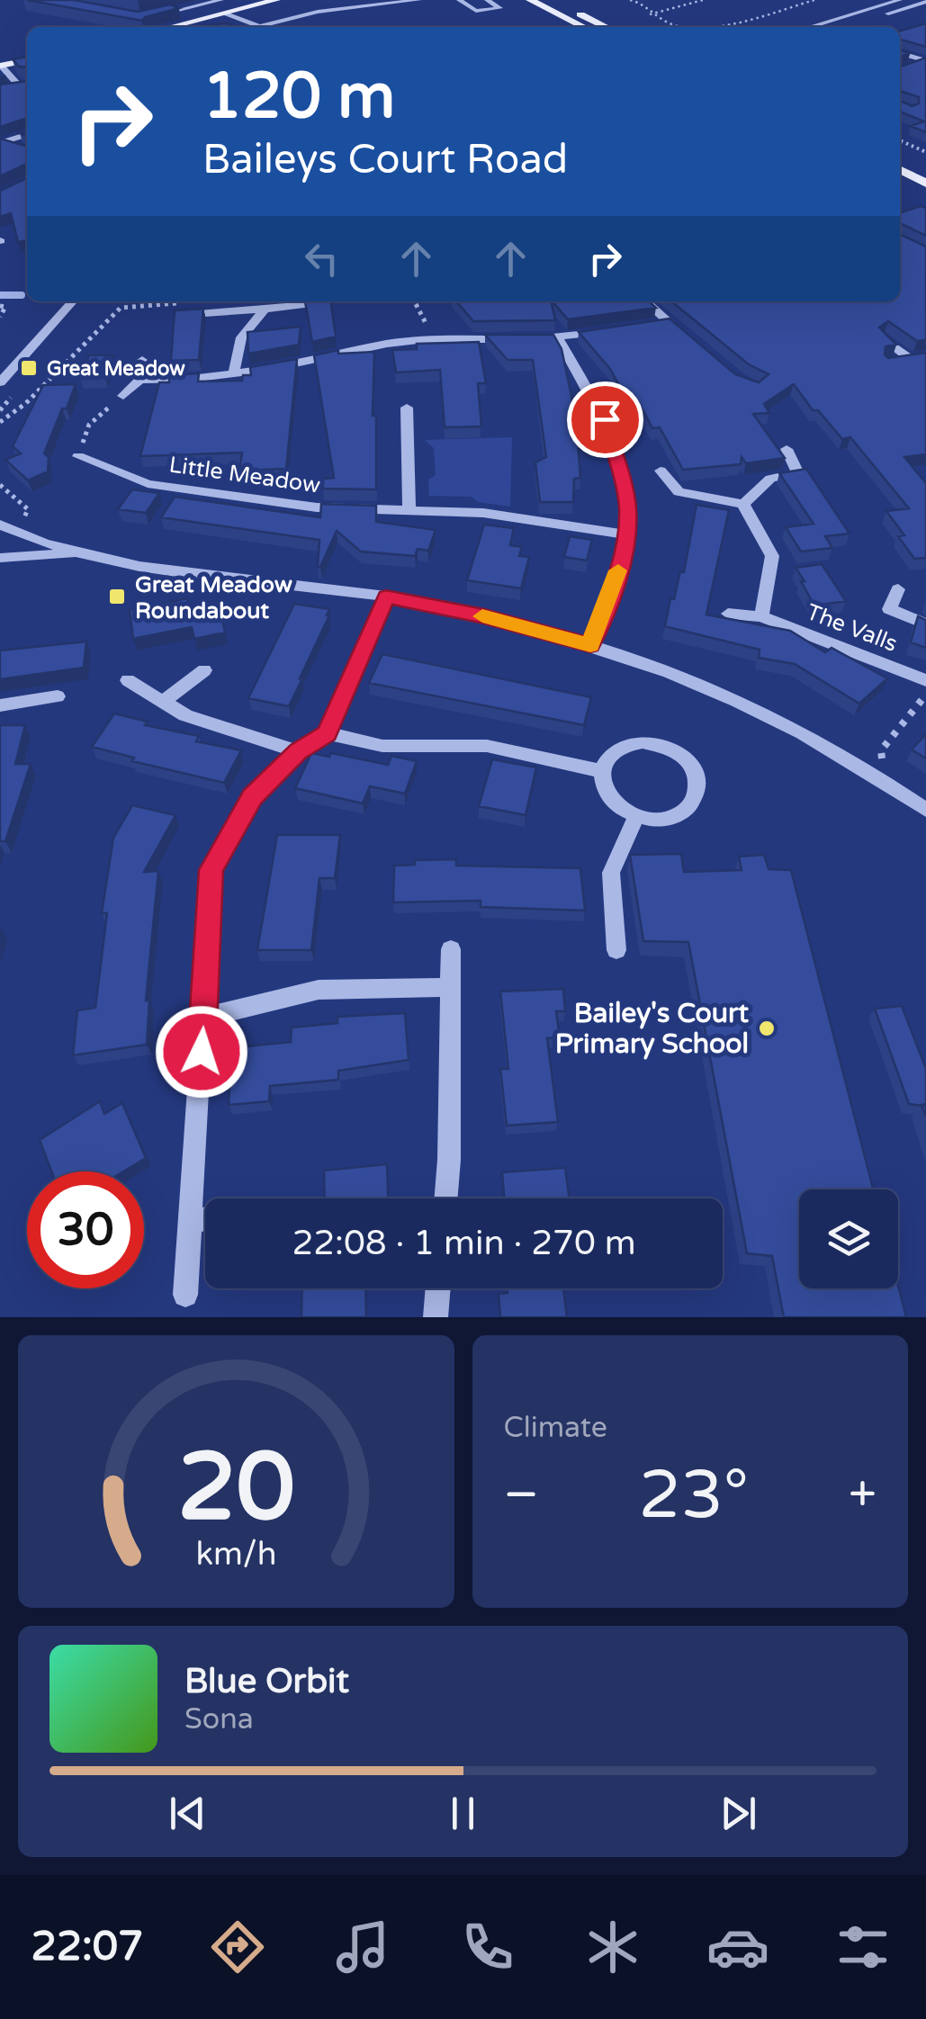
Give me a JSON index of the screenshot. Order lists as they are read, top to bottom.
{
  "streets": {
    "street": ["Little Meadow", "The Valls"]
  },
  "places": {
    "transit": ["Great Meadow", "Great Meadow Roundabout"],
    "other": ["Bailey's Court Primary School"]
  },
  "page": {
    "turn": ["120 m", "Baileys Court Road"],
    "limit": "30",
    "trip": "22:08 · 1 min · 270 m",
    "tile": "Climate",
    "heat": ["−", "23°", "+"],
    "song": ["Blue Orbit", "Sona"],
    "tabs": "22:07",
    "gauge": ["20", "km/h"]
  }
}
